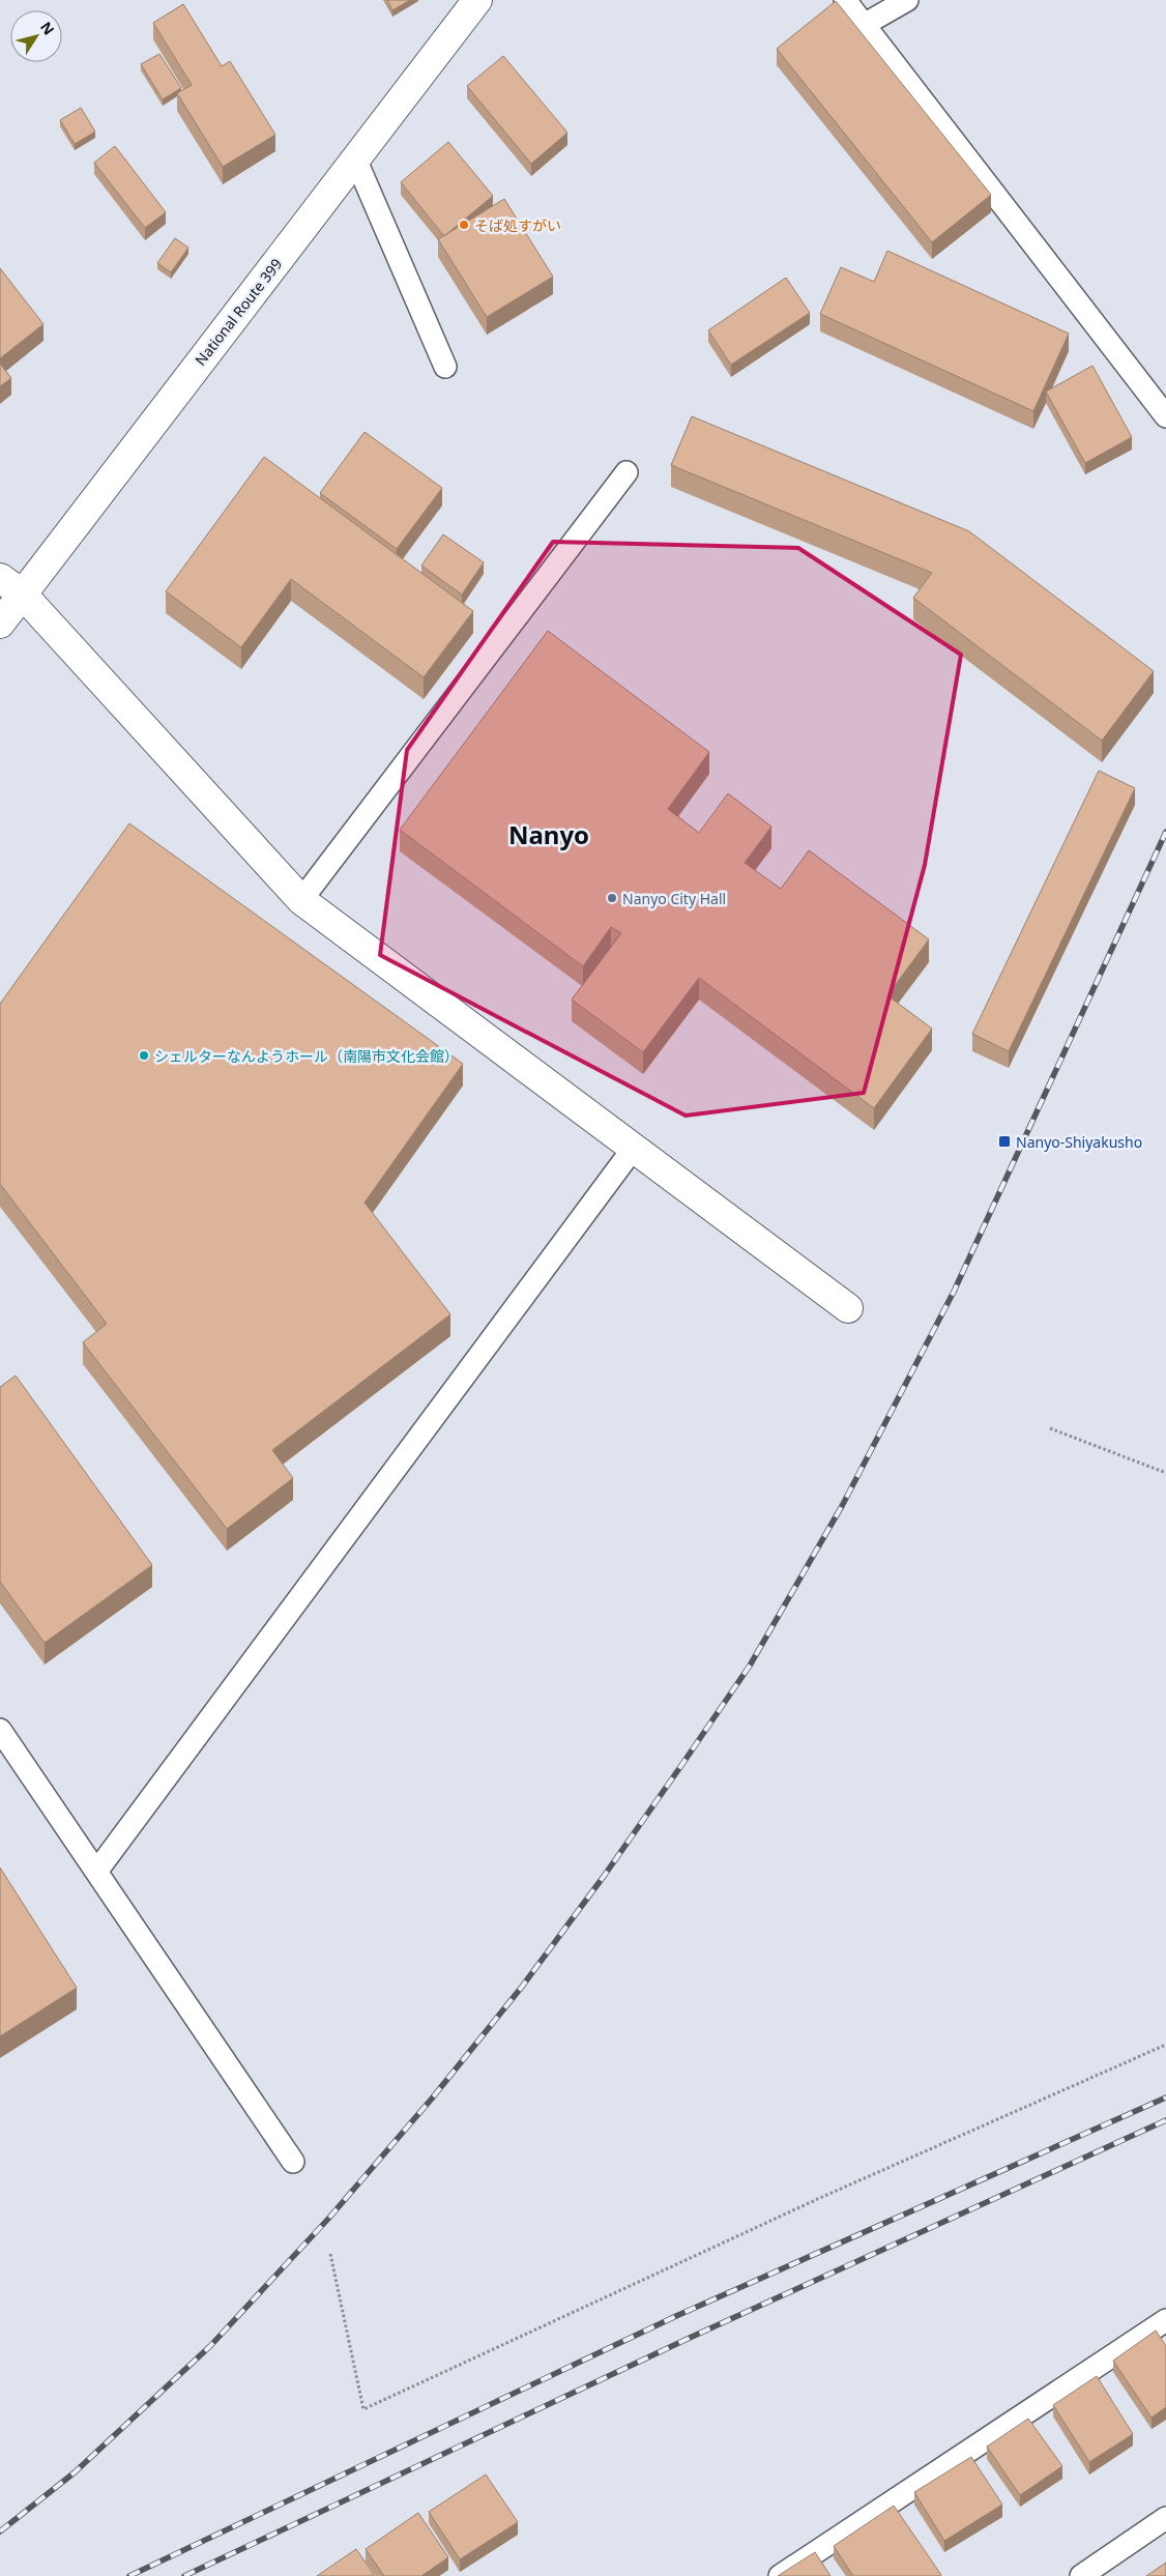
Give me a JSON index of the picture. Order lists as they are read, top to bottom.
{
  "streets": {
    "main road": ["National Route 399"]
  },
  "districts": ["Nanyo"],
  "places": {
    "other": ["そば処すがい", "Nanyo City Hall", "シェルターなんようホール（南陽市文化会館）"],
    "transit": ["Nanyo-Shiyakusho"]
  },
  "north": "top right"
}
